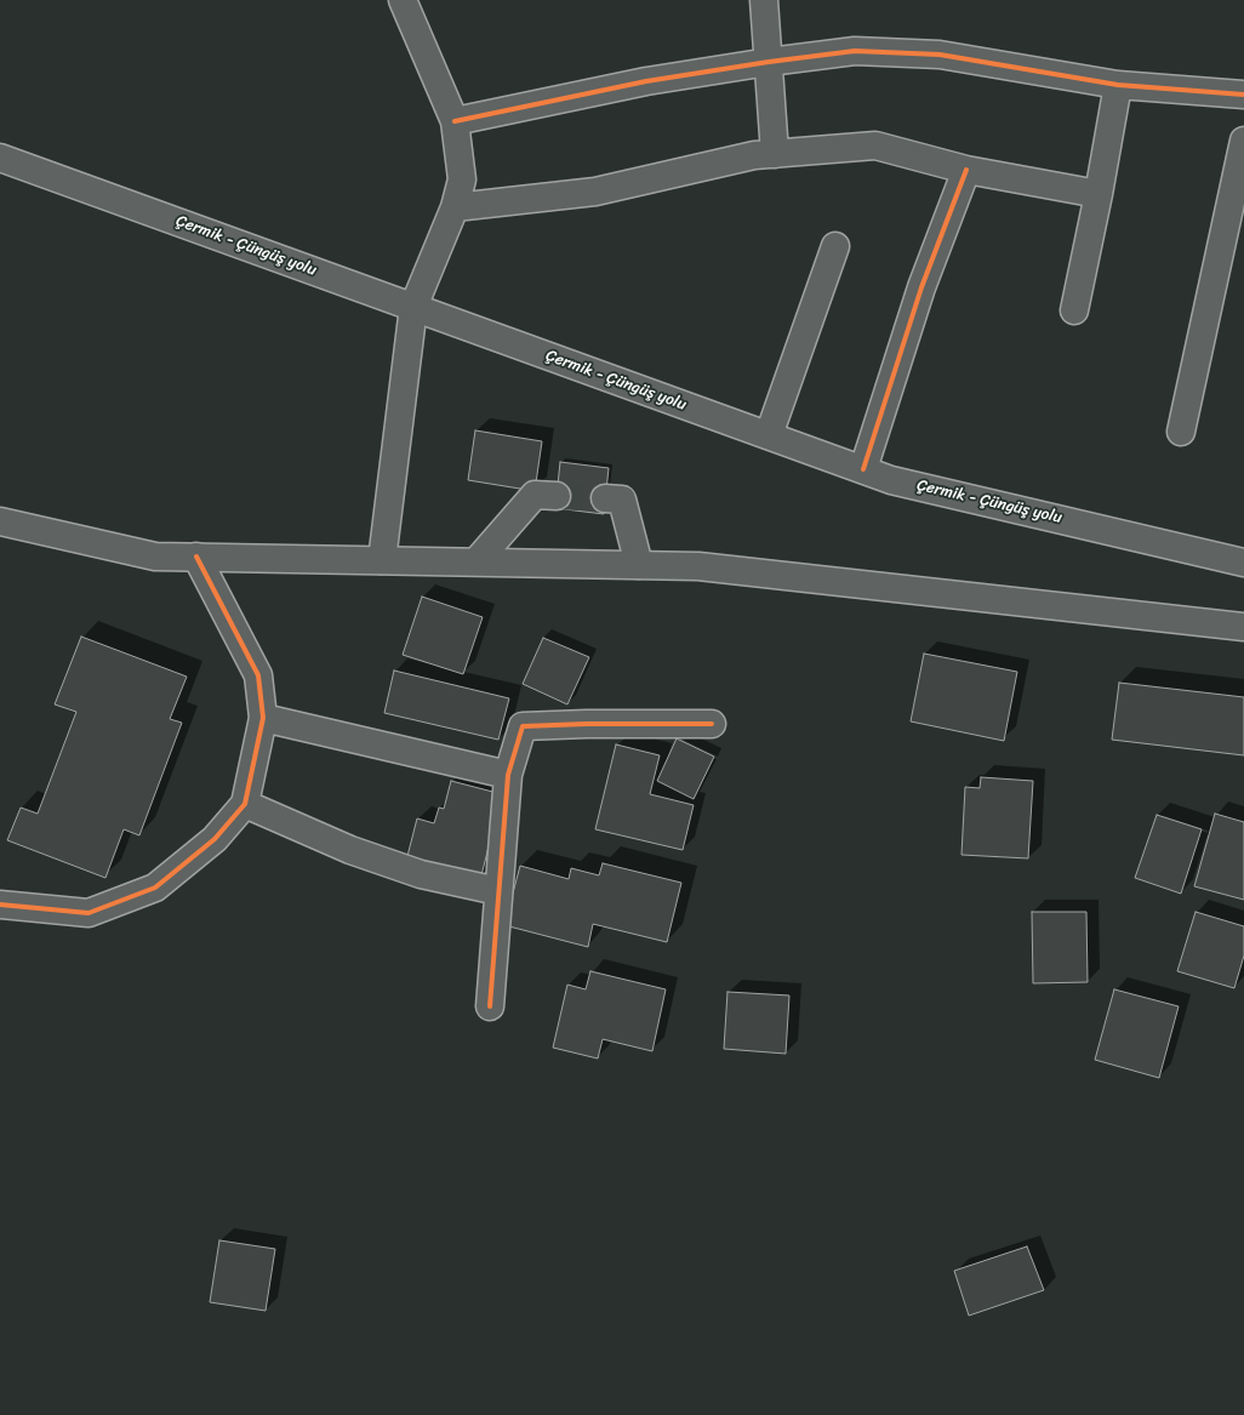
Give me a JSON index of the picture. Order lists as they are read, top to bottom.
{
  "streets": {
    "street": ["Çermik - Çüngüş yolu"]
  }
}
